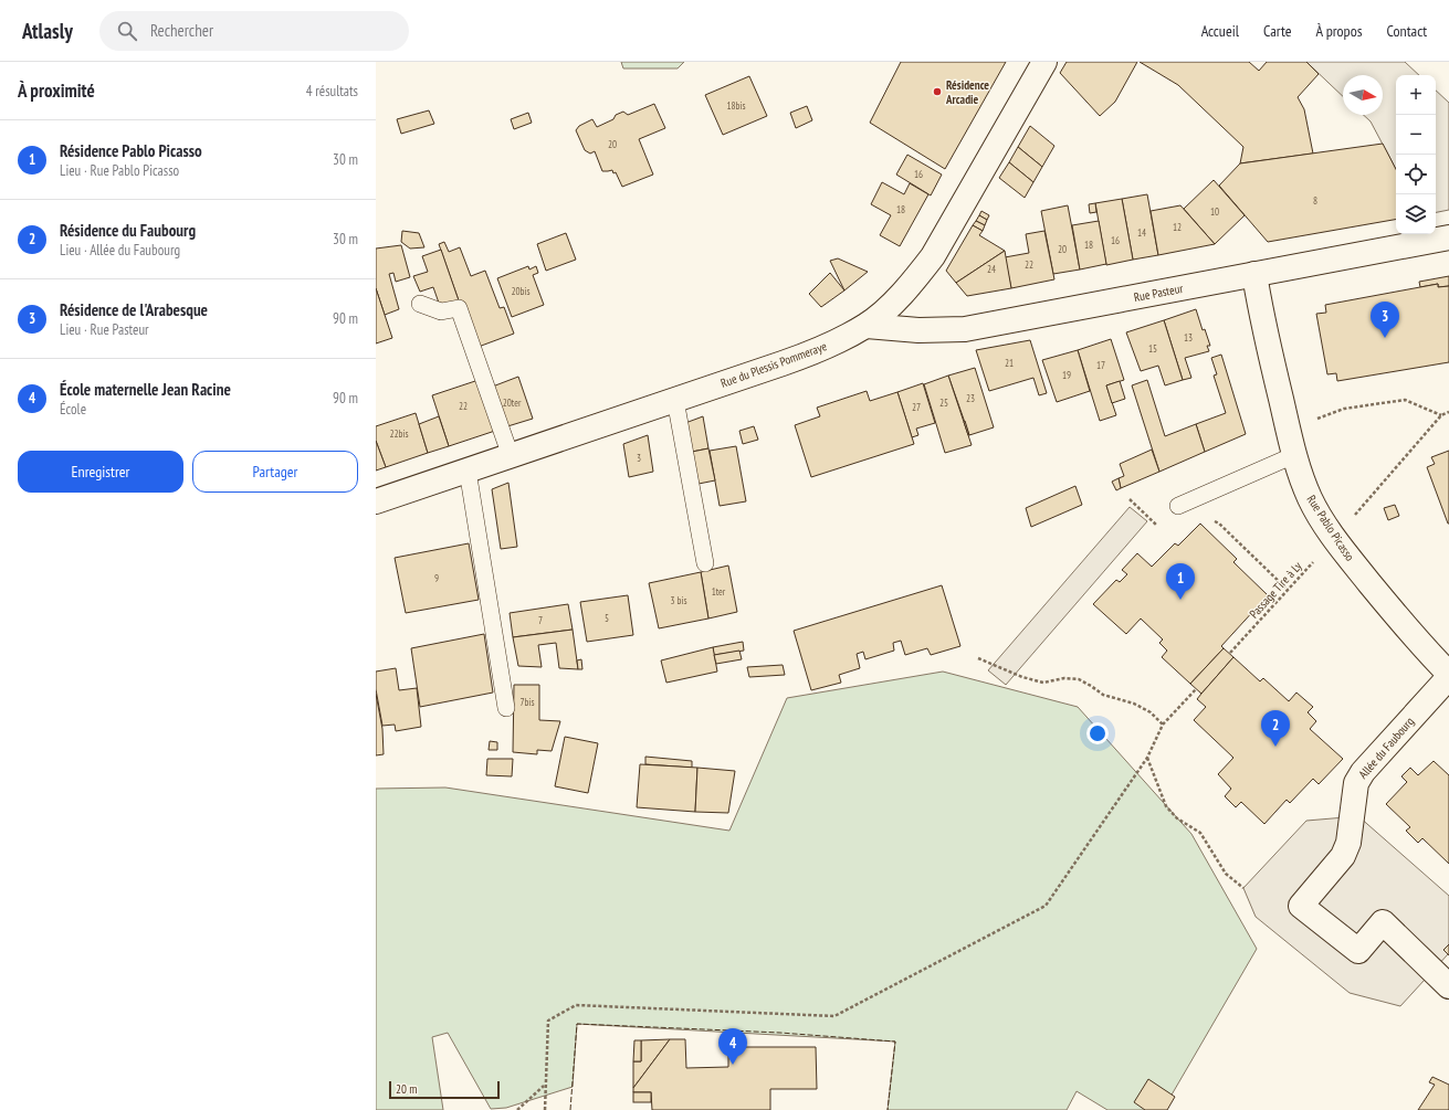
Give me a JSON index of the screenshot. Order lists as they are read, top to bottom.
{
  "streets": {
    "street": [
      "Rue Pasteur",
      "Rue du Plessis Pommeraye",
      "Rue Pablo Picasso",
      "Allée du Faubourg"
    ],
    "path": ["Passage Tire à Ly"]
  },
  "crossings": [
    ["Rue Pasteur", "Rue du Plessis Pommeraye"],
    ["Rue Pasteur", "Rue Pablo Picasso"],
    ["Rue Pablo Picasso", "Passage Tire à Ly"],
    ["Rue Pablo Picasso", "Allée du Faubourg"]
  ],
  "places": ["Résidence Arcadie"],
  "house_numbers": [
    "18bis",
    "20",
    "16",
    "8",
    "18",
    "10",
    "12",
    "14",
    "16",
    "18",
    "20",
    "22",
    "24",
    "20bis",
    "13",
    "15",
    "21",
    "17",
    "19",
    "23",
    "20ter",
    "25",
    "22",
    "27",
    "22bis",
    "3",
    "9",
    "1ter",
    "3 bis",
    "5",
    "7",
    "7bis"
  ],
  "scale_bar": "20 m",
  "north": "right",
  "page": {
    "header": "Atlasly",
    "search": "Rechercher",
    "nav": [
      "Accueil",
      "Carte",
      "À propos",
      "Contact"
    ],
    "heading": ["À proximité", "4 résultats"],
    "map_buttons": ["+", "−"],
    "list": [
      {
        "mark": "1",
        "name": "Résidence Pablo Picasso",
        "note": "Lieu · Rue Pablo Picasso",
        "value": "30 m"
      },
      {
        "mark": "2",
        "name": "Résidence du Faubourg",
        "note": "Lieu · Allée du Faubourg",
        "value": "30 m"
      },
      {
        "mark": "3",
        "name": "Résidence de l'Arabesque",
        "note": "Lieu · Rue Pasteur",
        "value": "90 m"
      },
      {
        "mark": "4",
        "name": "École maternelle Jean Racine",
        "note": "École",
        "value": "90 m"
      }
    ],
    "pins": [
      "3",
      "1",
      "2",
      "4"
    ],
    "buttons": ["Enregistrer", "Partager"],
    "scale": "20 m"
  }
}
